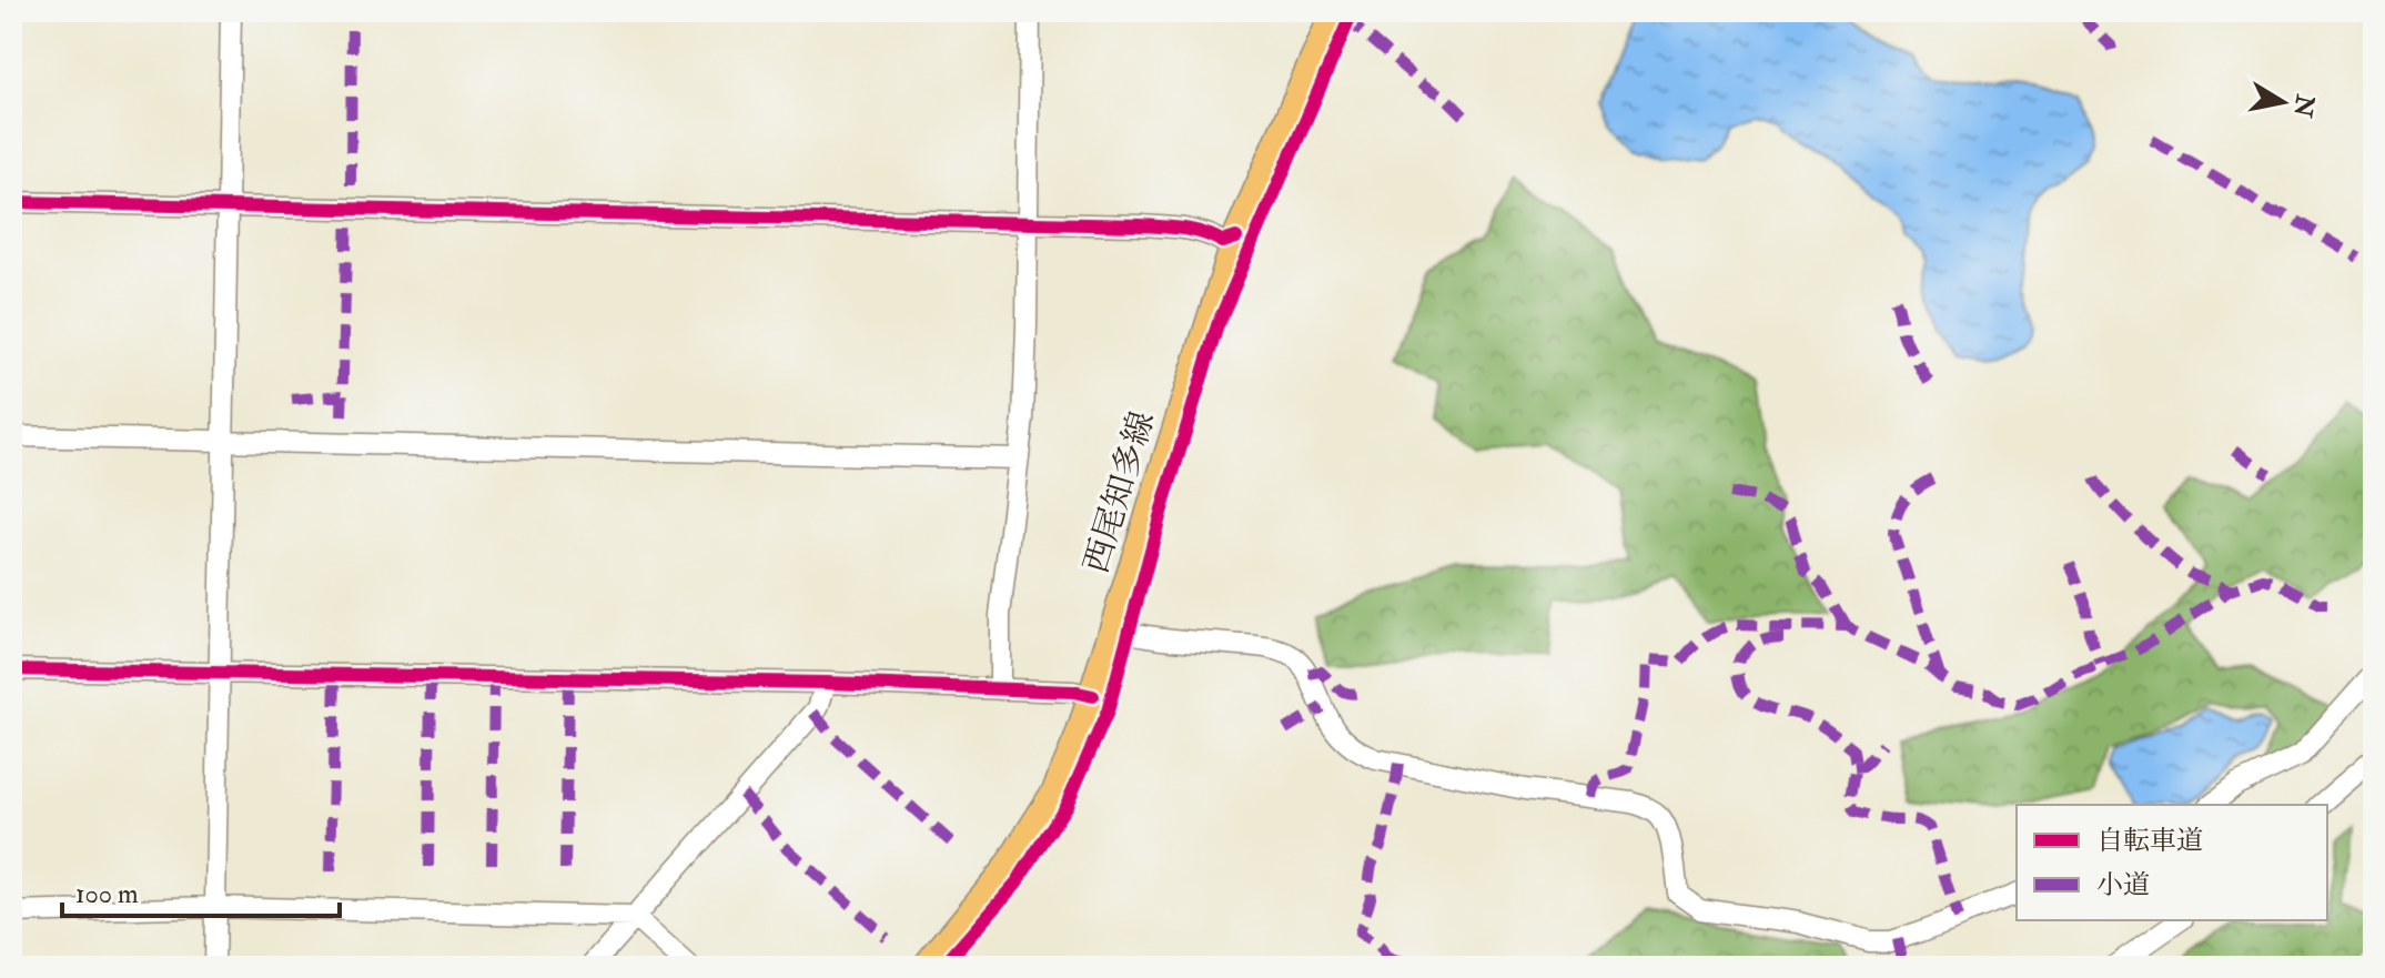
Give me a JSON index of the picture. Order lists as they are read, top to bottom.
{
  "streets": {
    "main road": ["西尾知多線"]
  },
  "legend": ["自転車道", "小道"],
  "scale_bar": "100 m",
  "north": "right"
}
